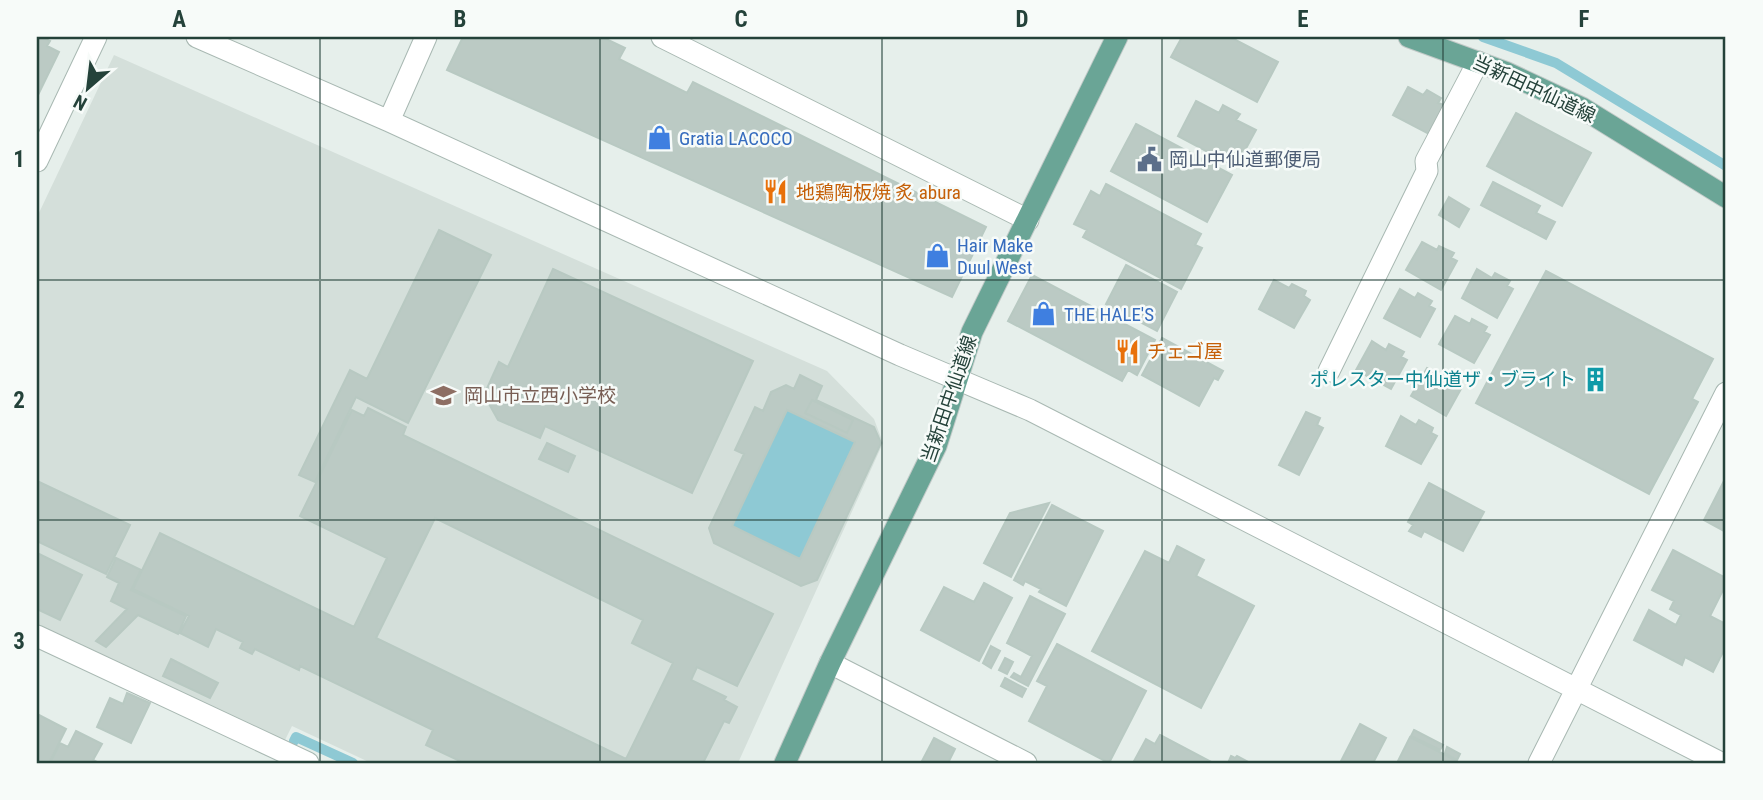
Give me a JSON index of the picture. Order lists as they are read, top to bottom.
{
  "streets": {
    "main road": ["当新田中仙道線"]
  },
  "places": {
    "shop": ["Gratia LACOCO", "Hair Make Duul West", "THE HALE'S"],
    "public building": ["岡山中仙道郵便局"],
    "restaurant": ["地鶏陶板焼 炙 abura", "チェゴ屋"],
    "building": ["ポレスター中仙道ザ・ブライト"],
    "school or university": ["岡山市立西小学校"]
  },
  "north": "bottom left",
  "grid": {
    "columns": [
      "A",
      "B",
      "C",
      "D",
      "E",
      "F"
    ],
    "rows": ["1", "2", "3"]
  }
}
